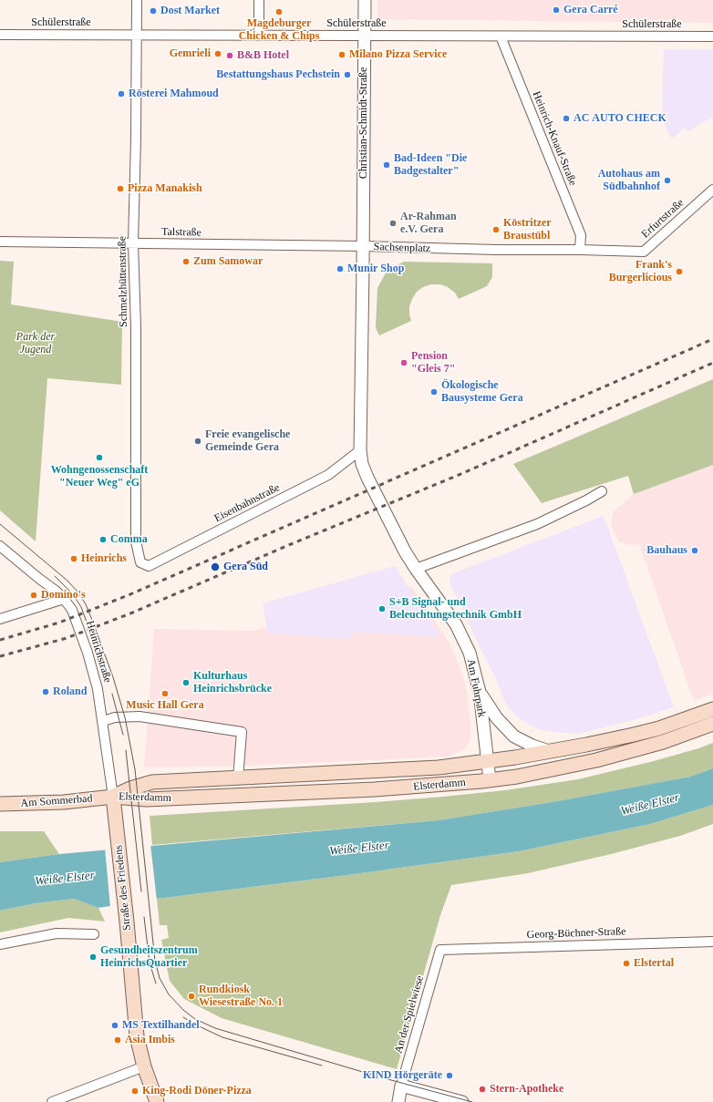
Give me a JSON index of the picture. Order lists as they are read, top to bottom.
{
  "streets": {
    "main road": ["Elsterdamm", "Am Sommerbad", "Straße des Friedens"],
    "street": [
      "Schülerstraße",
      "Christian-Schmidt-Straße",
      "Heinrich-Knauf-Straße",
      "Erfurtstraße",
      "Talstraße",
      "Sachsenplatz",
      "Schmelzhüttenstraße",
      "Eisenbahnstraße",
      "Heinrichstraße",
      "Am Fuhrpark",
      "Georg-Büchner-Straße",
      "An der Spielwiese"
    ]
  },
  "crossings": [
    ["Schülerstraße", "Christian-Schmidt-Straße"],
    ["Schülerstraße", "Heinrich-Knauf-Straße"],
    ["Schülerstraße", "Schmelzhüttenstraße"],
    ["Christian-Schmidt-Straße", "Talstraße"],
    ["Christian-Schmidt-Straße", "Sachsenplatz"],
    ["Heinrich-Knauf-Straße", "Erfurtstraße"],
    ["Heinrich-Knauf-Straße", "Sachsenplatz"],
    ["Erfurtstraße", "Sachsenplatz"],
    ["Talstraße", "Sachsenplatz"],
    ["Talstraße", "Schmelzhüttenstraße"],
    ["Sachsenplatz", "Eisenbahnstraße"],
    ["Sachsenplatz", "Am Fuhrpark"],
    ["Schmelzhüttenstraße", "Eisenbahnstraße"],
    ["Eisenbahnstraße", "Am Fuhrpark"],
    ["Heinrichstraße", "Elsterdamm"],
    ["Heinrichstraße", "Am Sommerbad"],
    ["Heinrichstraße", "Straße des Friedens"],
    ["Am Fuhrpark", "Elsterdamm"],
    ["Elsterdamm", "Am Sommerbad"],
    ["Elsterdamm", "Straße des Friedens"],
    ["Am Sommerbad", "Straße des Friedens"],
    ["Georg-Büchner-Straße", "An der Spielwiese"]
  ],
  "water": ["Weiße Elster"],
  "parks": ["Park der Jugend"],
  "places": [
    "Gera Carré",
    "Dost Market",
    "Magdeburger Chicken & Chips",
    "Gemrieli",
    "Milano Pizza Service",
    "B&B Hotel",
    "Bestattungshaus Pechstein",
    "Rösterei Mahmoud",
    "AC AUTO CHECK",
    "Bad-Ideen \"Die Badgestalter\"",
    "Autohaus am Südbahnhof",
    "Pizza Manakish",
    "Ar-Rahman e.V. Gera",
    "Köstritzer Braustübl",
    "Zum Samowar",
    "Munir Shop",
    "Frank's Burgerlicious",
    "Pension \"Gleis 7\"",
    "Ökologische Bausysteme Gera",
    "Freie evangelische Gemeinde Gera",
    "Wohngenossenschaft \"Neuer Weg\" eG",
    "Comma",
    "Bauhaus",
    "Heinrichs",
    "Gera Süd",
    "Domino's",
    "S+B Signal- und Beleuchtungstechnik GmbH",
    "Kulturhaus Heinrichsbrücke",
    "Roland",
    "Music Hall Gera",
    "Gesundheitszentrum HeinrichsQuartier",
    "Elstertal",
    "Rundkiosk Wiesestraße No. 1",
    "MS Textilhandel",
    "Asia Imbis",
    "KIND Hörgeräte",
    "Stern-Apotheke",
    "King-Rodi Döner-Pizza"
  ]
}
